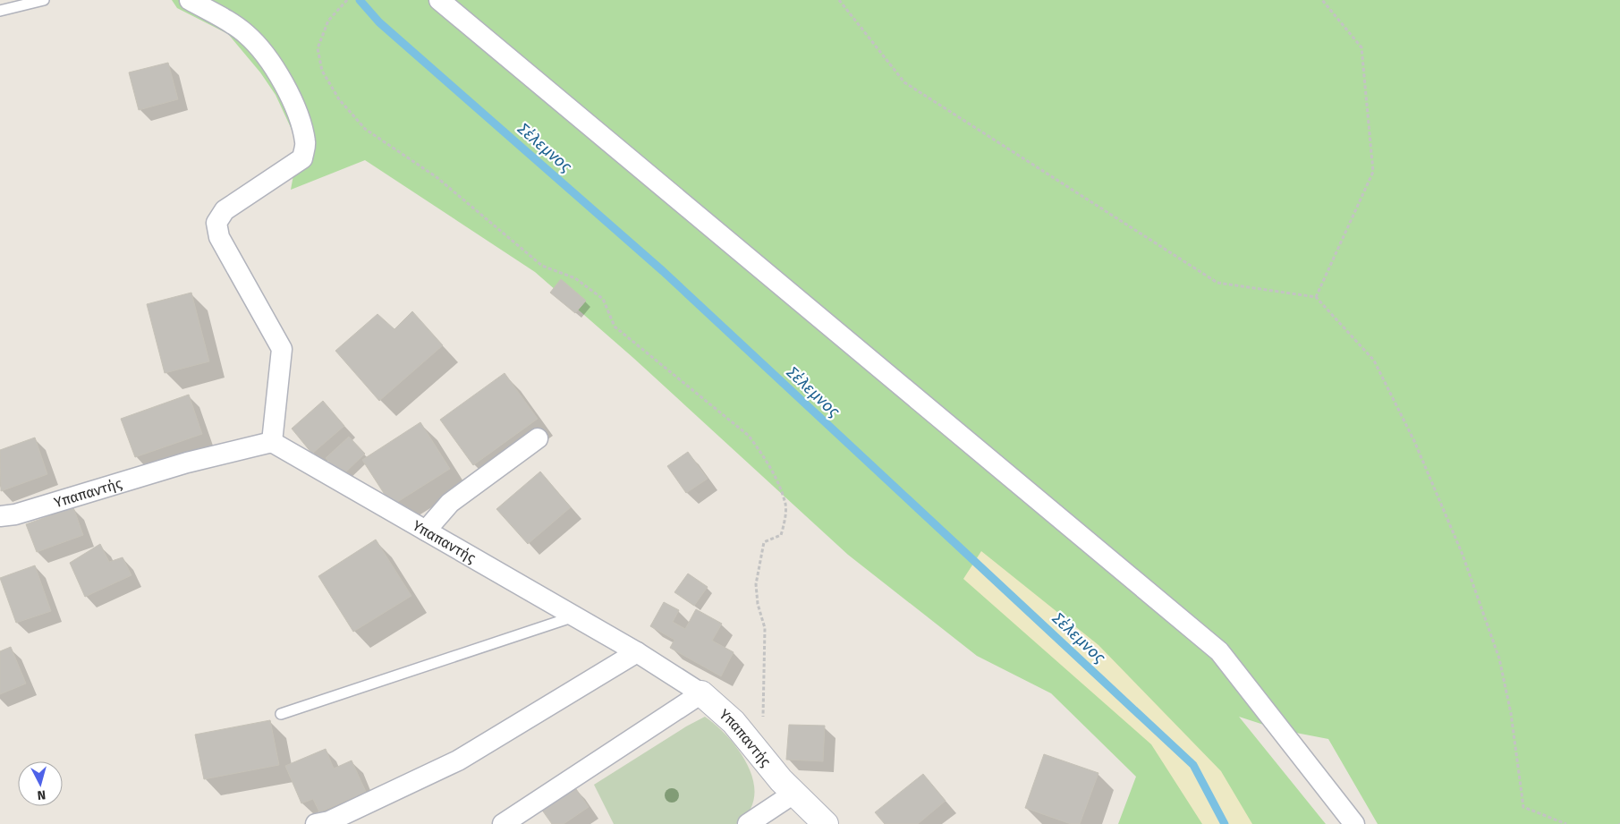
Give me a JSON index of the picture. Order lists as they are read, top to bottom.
{
  "streets": {
    "street": ["Υπαπαντής"]
  },
  "water": ["Σέλεμνος"],
  "north": "bottom"
}
